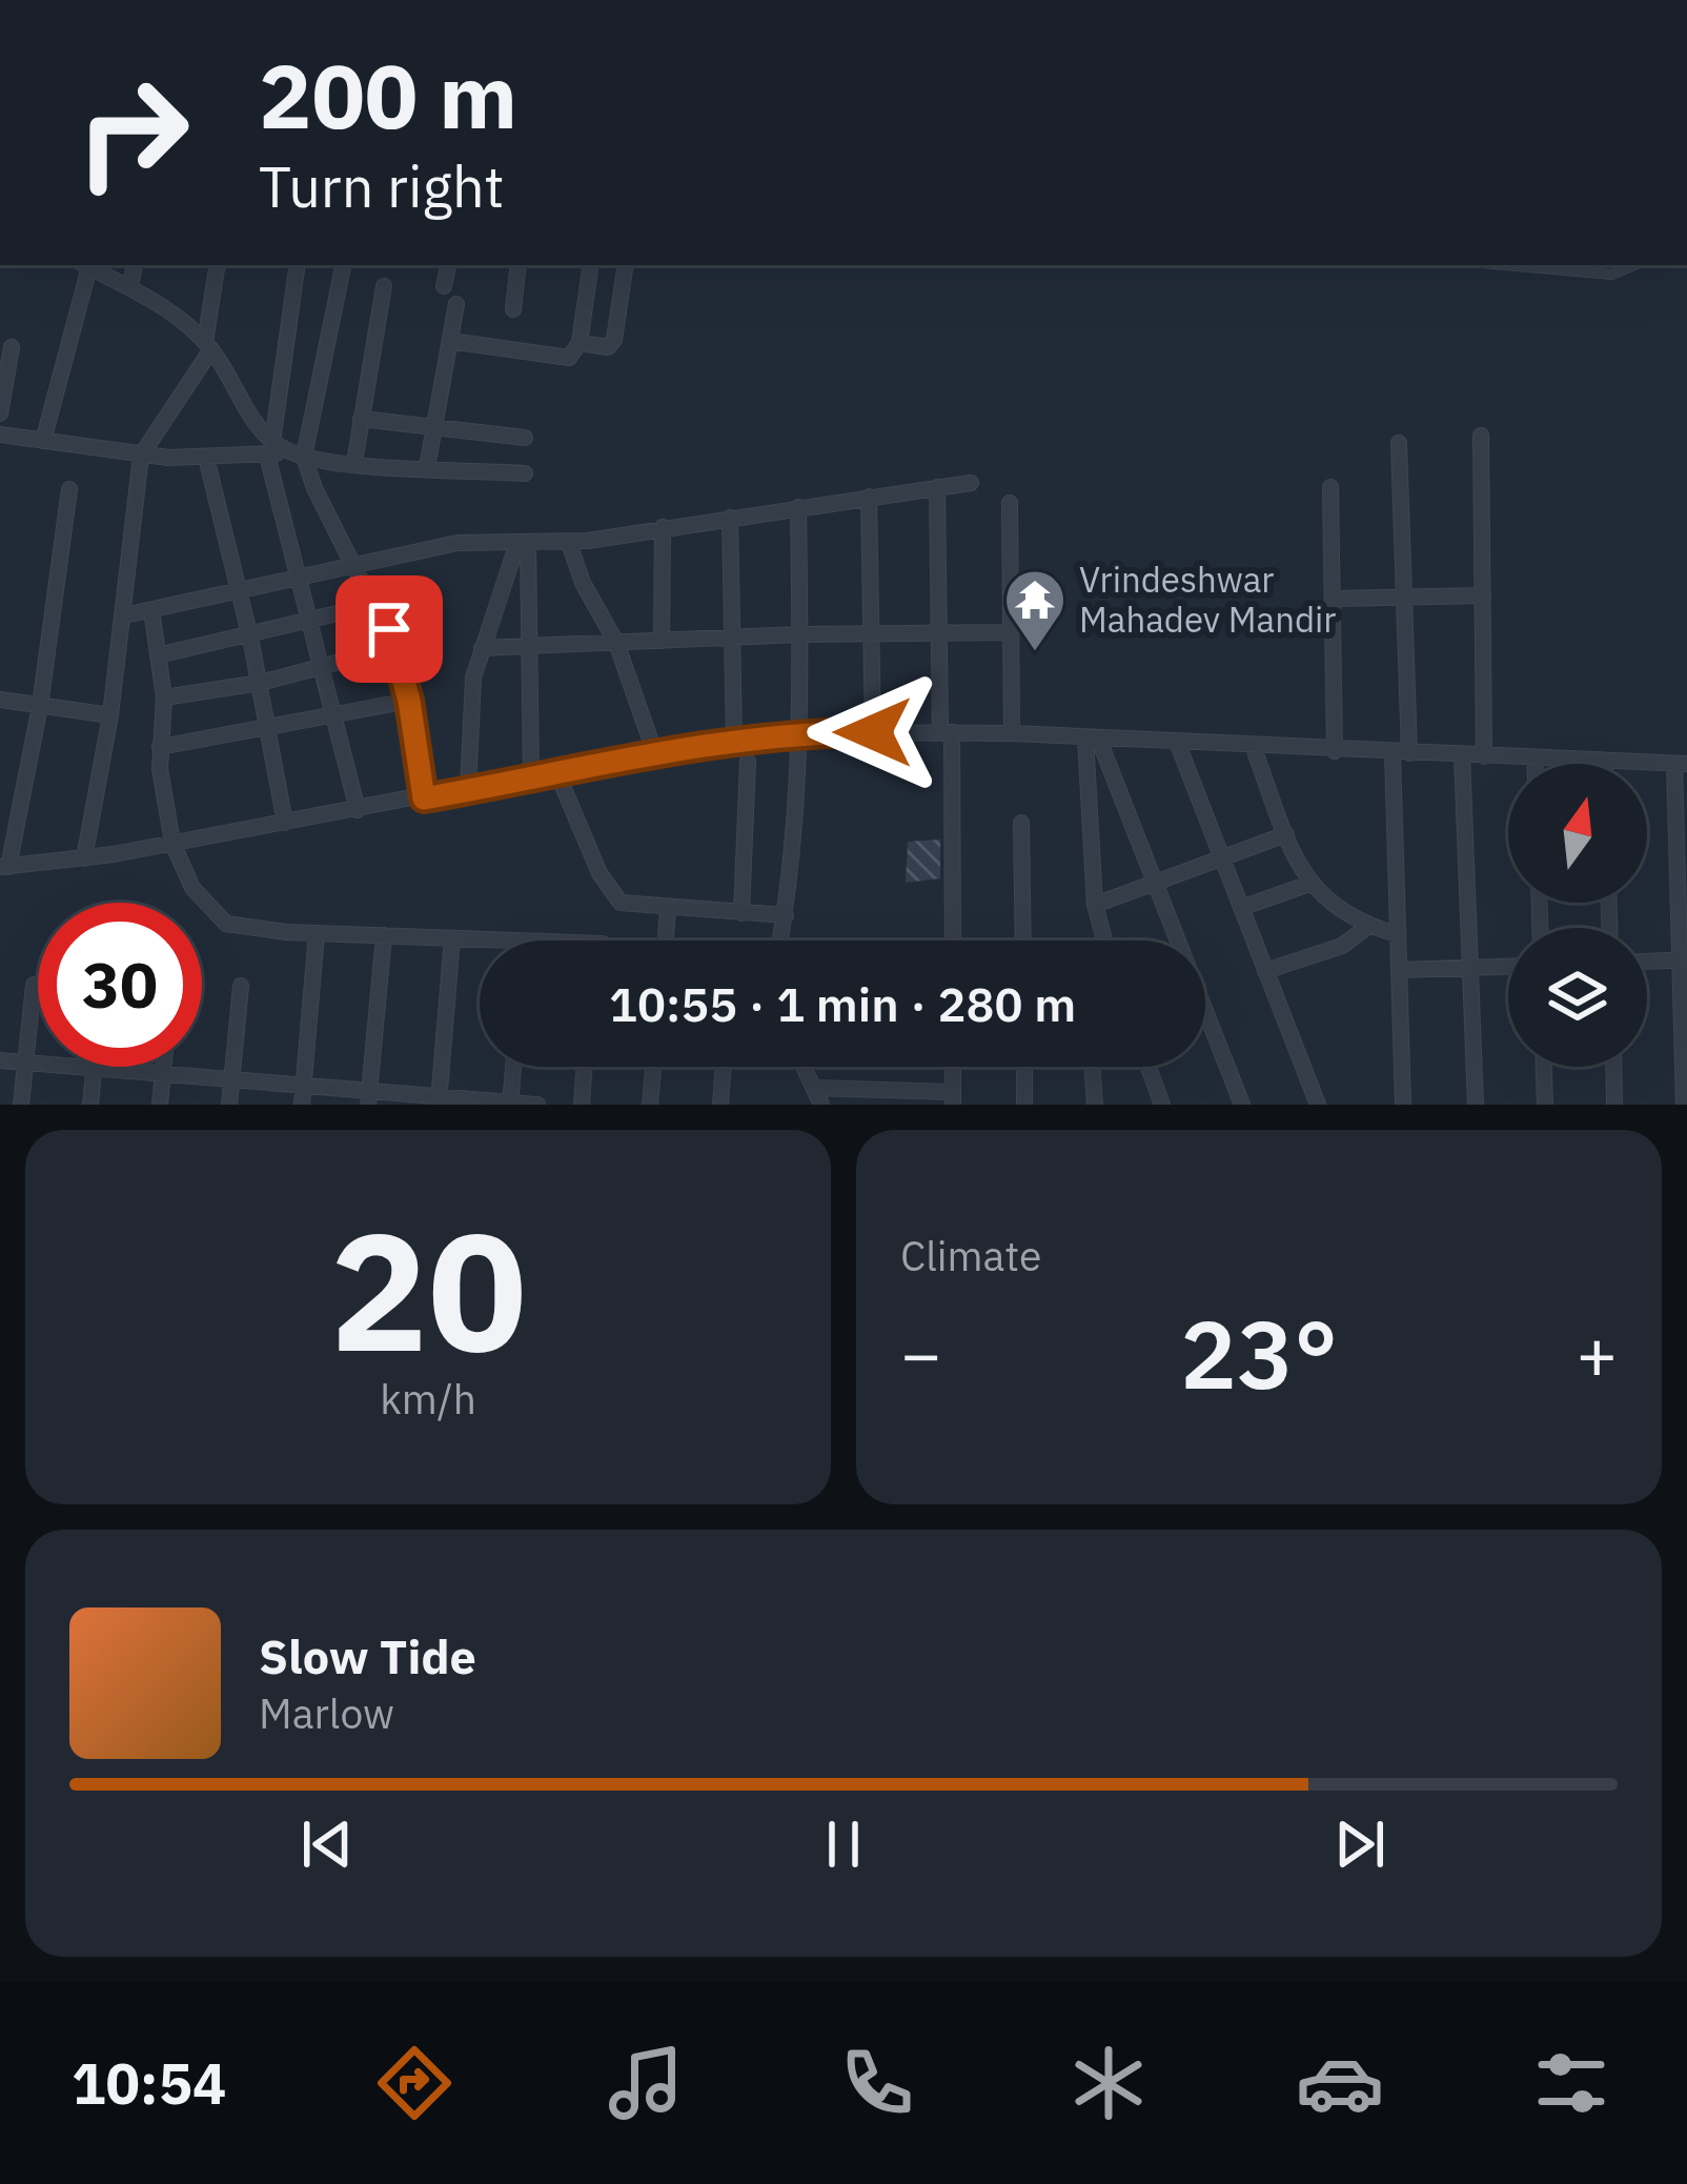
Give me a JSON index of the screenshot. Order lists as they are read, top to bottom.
{
  "places": {
    "temple": ["Vrindeshwar Mahadev Mandir"]
  },
  "north": "top",
  "page": {
    "turn": ["200 m", "Turn right"],
    "limit": "30",
    "trip": "10:55 · 1 min · 280 m",
    "tile": [
      ["20", "km/h"],
      "Climate"
    ],
    "heat": ["−", "23°", "+"],
    "song": ["Slow Tide", "Marlow"],
    "tabs": "10:54"
  }
}
